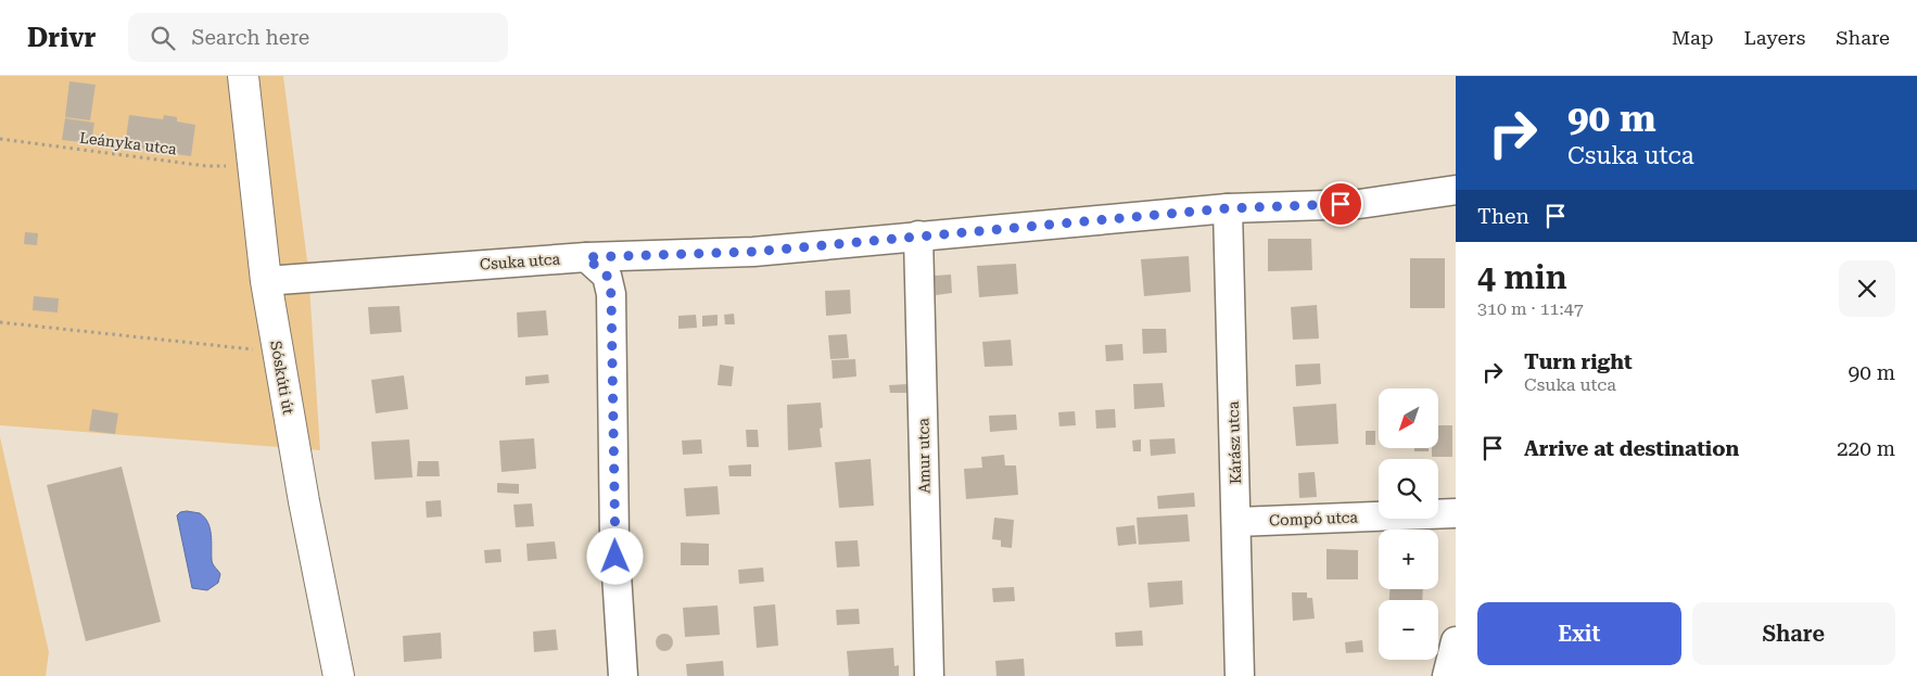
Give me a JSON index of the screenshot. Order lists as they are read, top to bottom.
{
  "streets": {
    "main road": ["Sóskúti út"],
    "street": [
      "Csuka utca",
      "Kárász utca",
      "Amur utca",
      "Compó utca"
    ],
    "path": ["Leányka utca"]
  },
  "crossings": [
    ["Leányka utca", "Sóskúti út"],
    ["Csuka utca", "Sóskúti út"],
    ["Csuka utca", "Kárász utca"],
    ["Csuka utca", "Amur utca"],
    ["Kárász utca", "Compó utca"]
  ],
  "north": "bottom left",
  "page": {
    "header": "Drivr",
    "search": "Search here",
    "nav": ["Map", "Layers", "Share"],
    "turn": ["90 m", "Csuka utca"],
    "then": "Then",
    "heading": ["4 min", "310 m · 11:47"],
    "list": [
      {
        "name": "Turn right",
        "note": "Csuka utca",
        "value": "90 m"
      },
      {
        "name": "Arrive at destination",
        "value": "220 m"
      }
    ],
    "map_buttons": ["+", "−"],
    "buttons": ["Exit", "Share"]
  }
}
